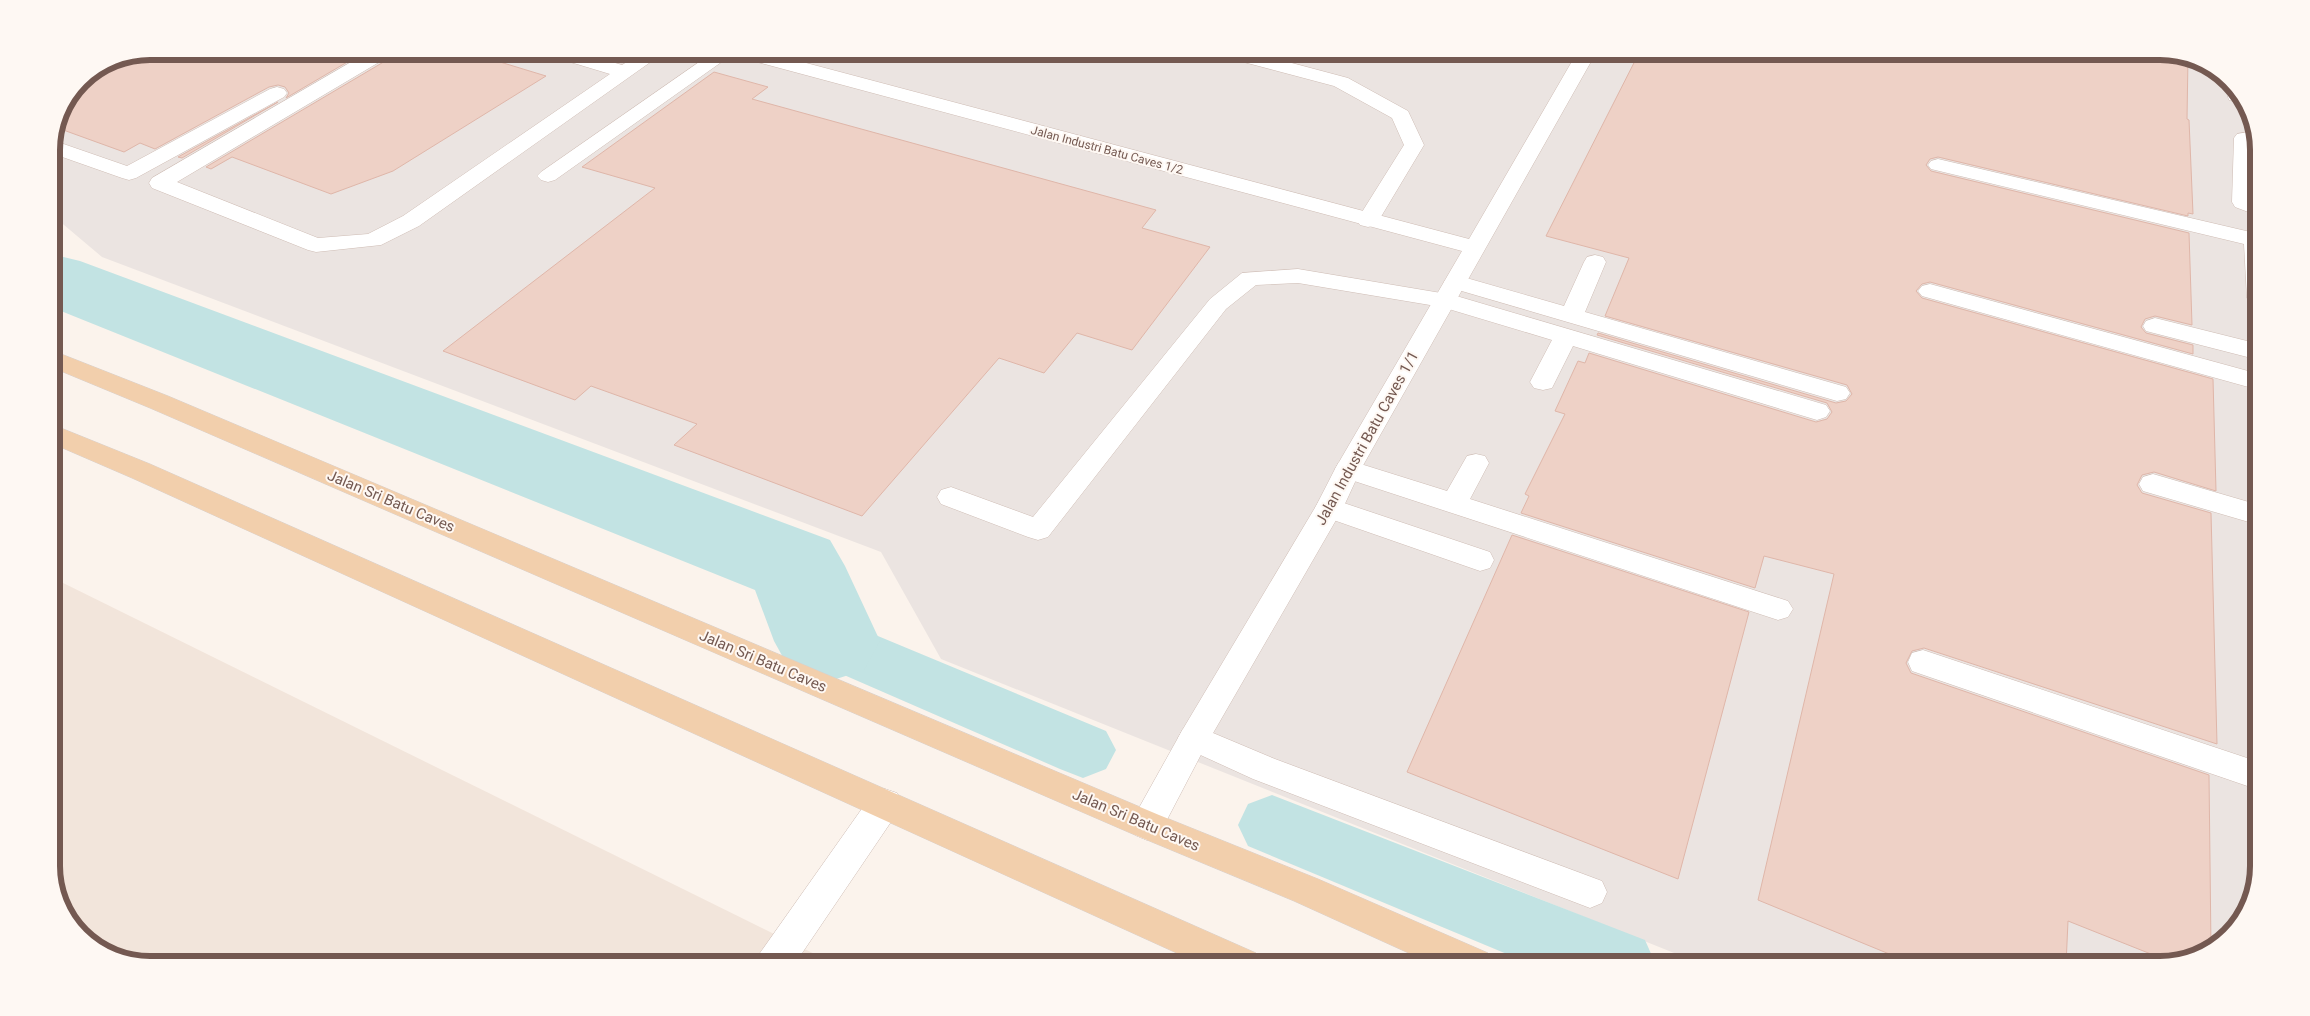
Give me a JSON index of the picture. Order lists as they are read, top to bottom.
{
  "streets": {
    "main road": ["Jalan Sri Batu Caves"],
    "street": ["Jalan Industri Batu Caves 1/2", "Jalan Industri Batu Caves 1/1"]
  },
  "crossings": [
    ["Jalan Industri Batu Caves 1/2", "Jalan Industri Batu Caves 1/1"],
    ["Jalan Industri Batu Caves 1/1", "Jalan Sri Batu Caves"]
  ]
}
